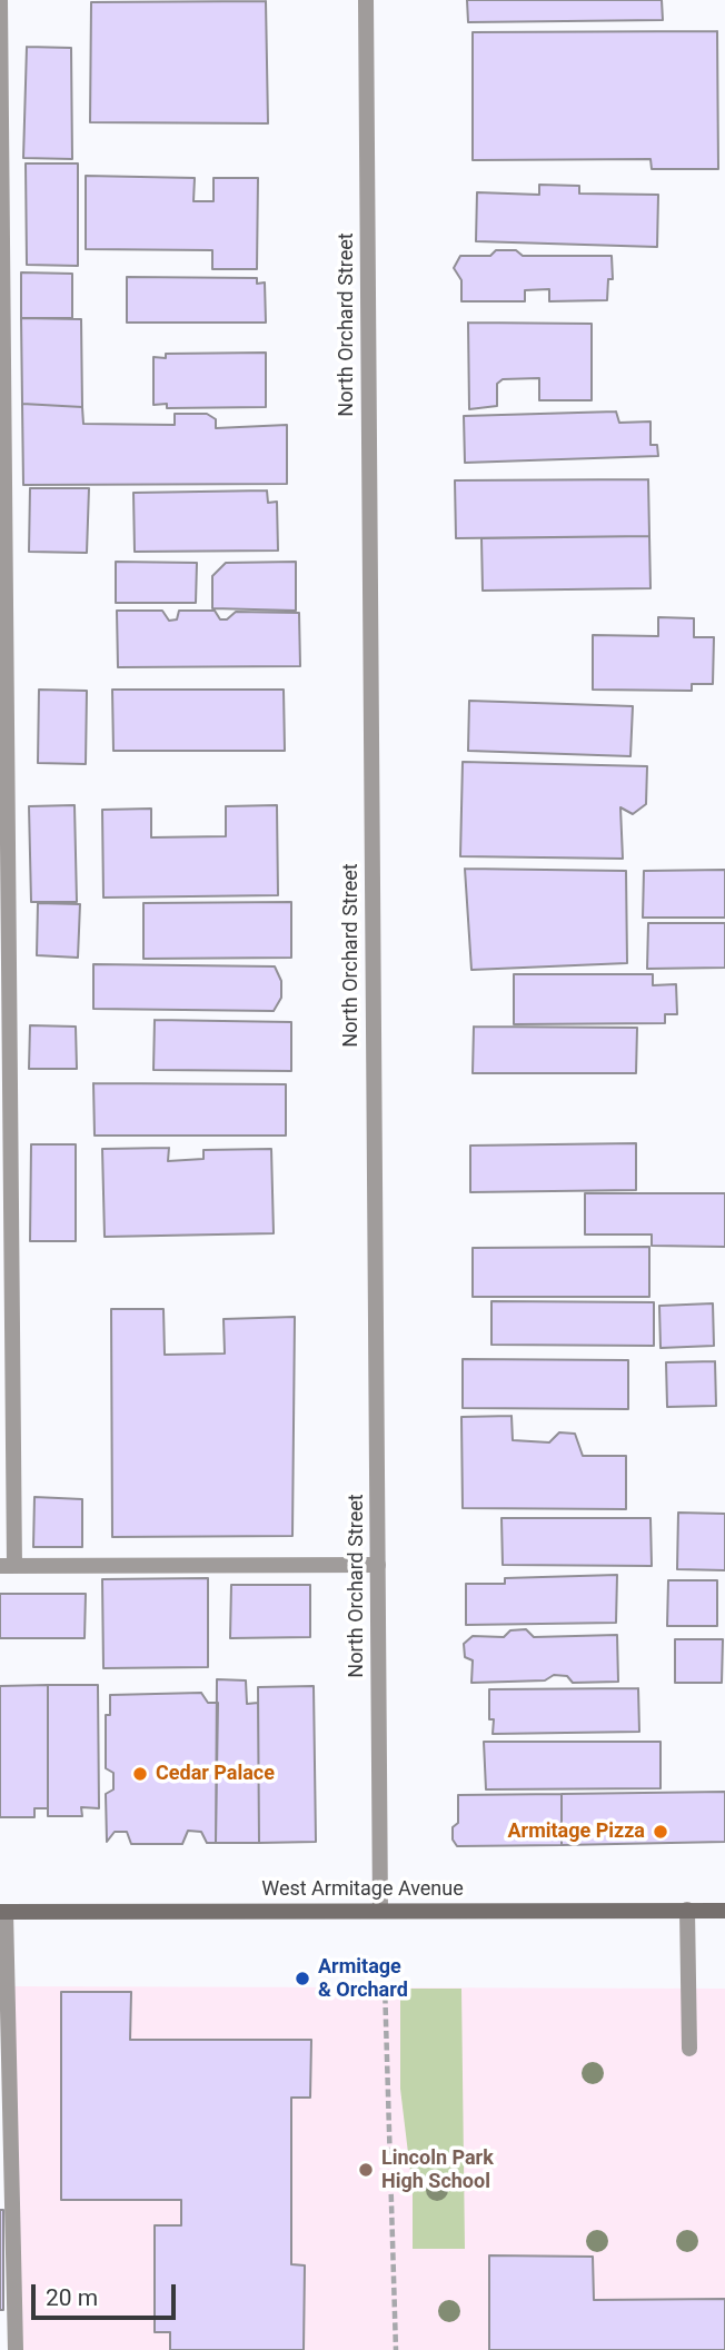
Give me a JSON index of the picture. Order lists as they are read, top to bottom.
{
  "streets": {
    "street": ["North Orchard Street", "West Armitage Avenue"]
  },
  "crossings": [
    ["North Orchard Street", "West Armitage Avenue"]
  ],
  "places": [
    "Cedar Palace",
    "Armitage Pizza",
    "Armitage & Orchard",
    "Lincoln Park High School"
  ],
  "scale_bar": "20 m"
}
